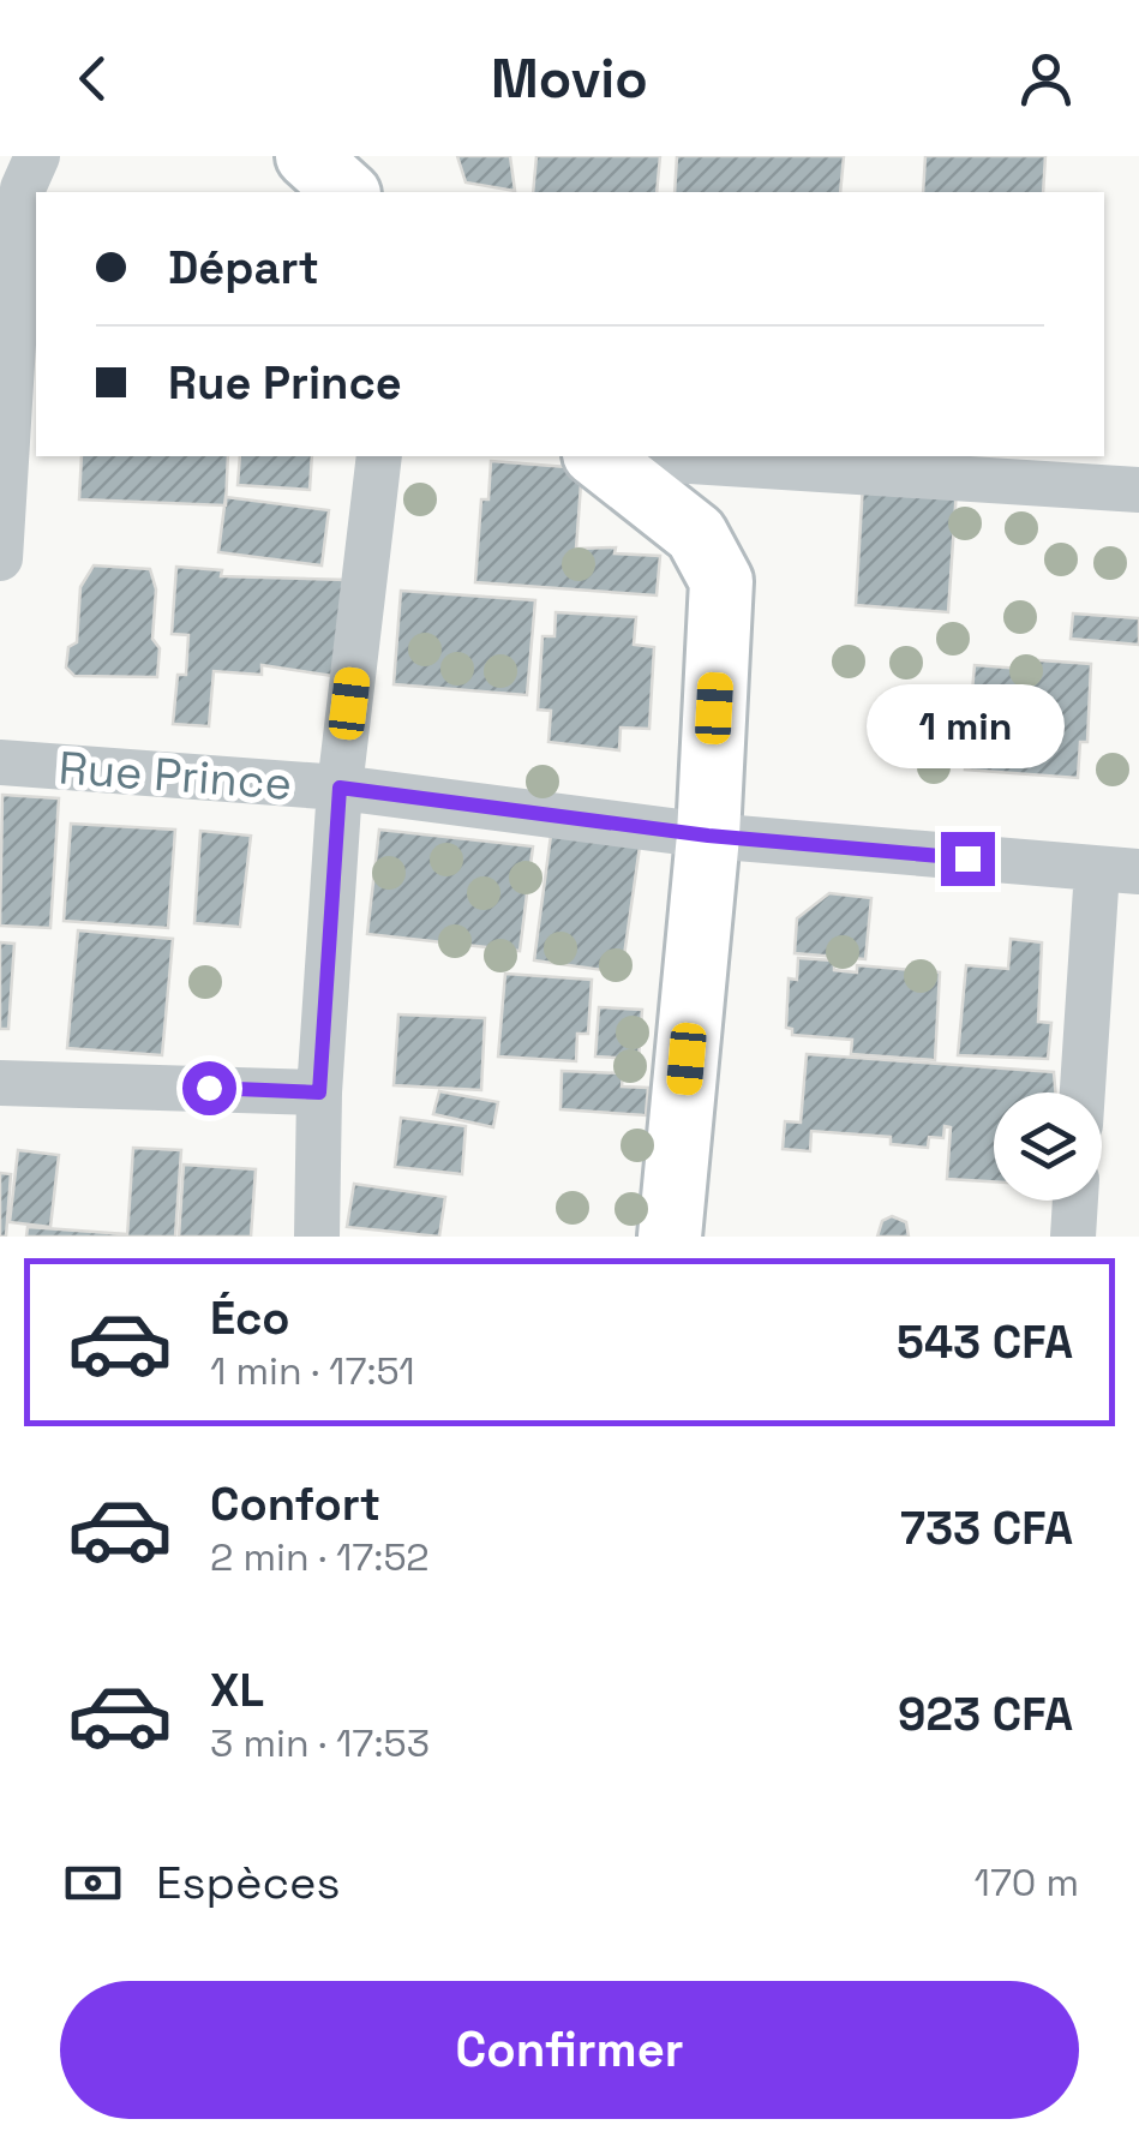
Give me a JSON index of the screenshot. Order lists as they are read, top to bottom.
{
  "streets": {
    "street": ["Rue Prince"]
  },
  "page": {
    "header": "Movio",
    "banner": ["Départ", "Rue Prince"],
    "bubble": "1 min",
    "list": [
      {
        "name": "Éco",
        "note": "1 min · 17:51",
        "value": "543 CFA"
      },
      {
        "name": "Confort",
        "note": "2 min · 17:52",
        "value": "733 CFA"
      },
      {
        "name": "XL",
        "note": "3 min · 17:53",
        "value": "923 CFA"
      }
    ],
    "pay": ["Espèces", "170 m"],
    "buttons": "Confirmer"
  }
}
